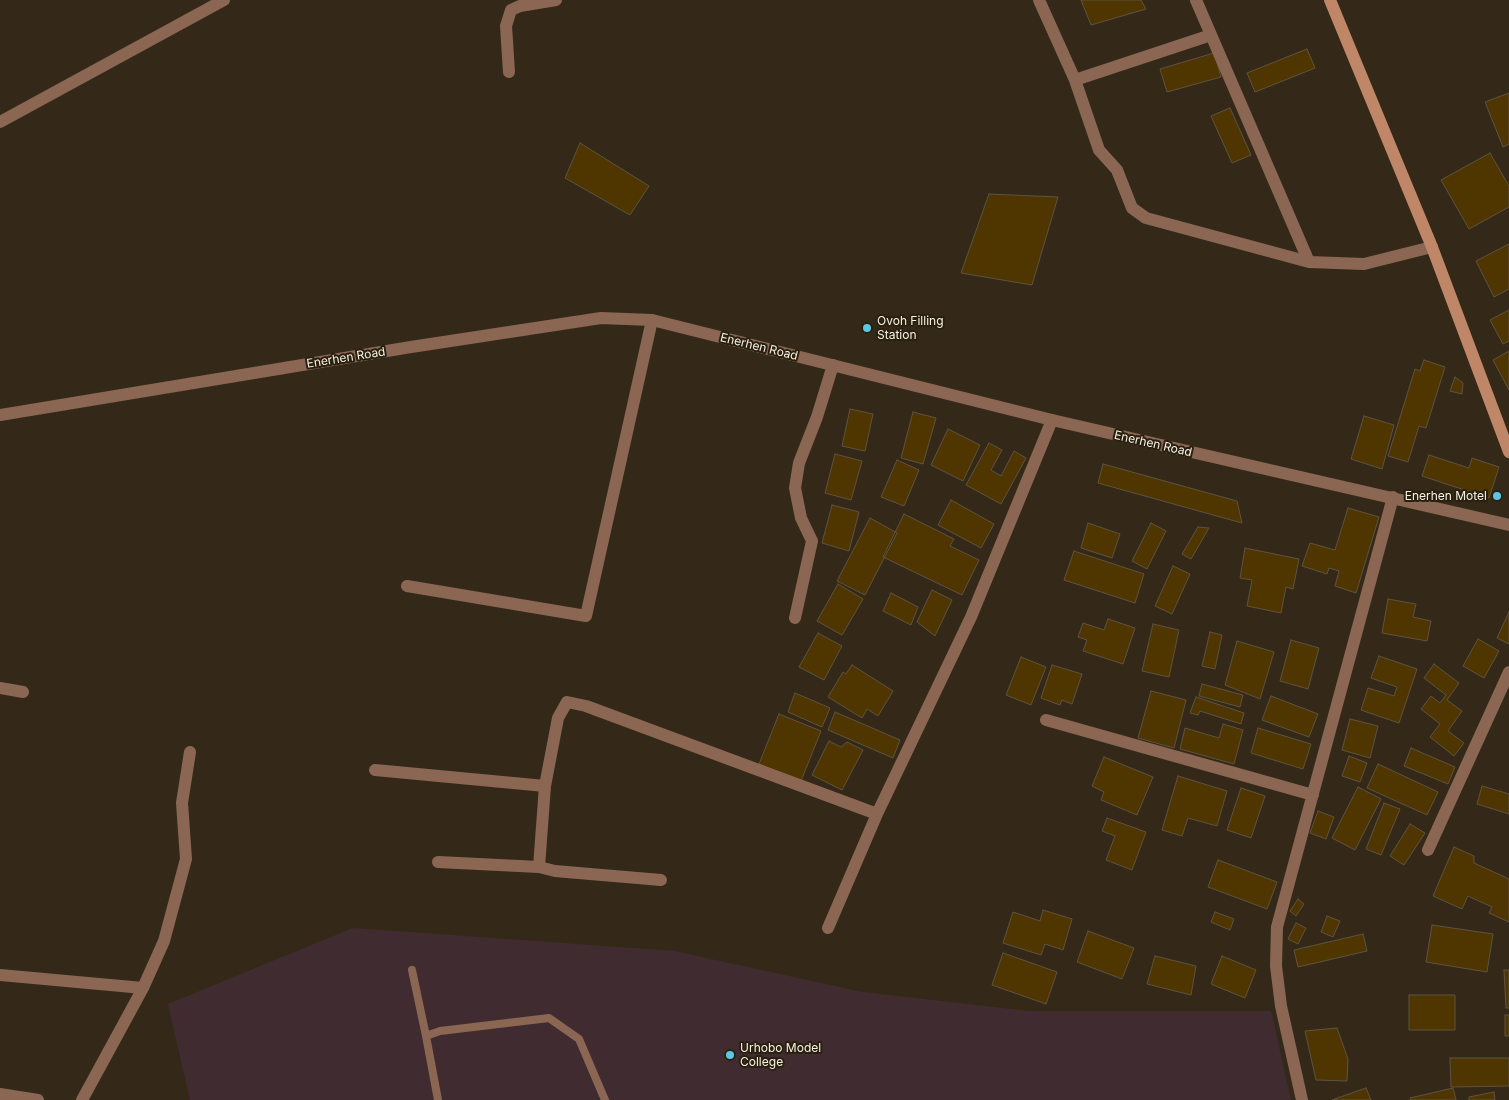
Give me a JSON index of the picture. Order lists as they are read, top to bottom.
{
  "streets": {
    "street": ["Enerhen Road"]
  },
  "places": ["Ovoh Filling Station", "Enerhen Motel", "Urhobo Model College"]
}
